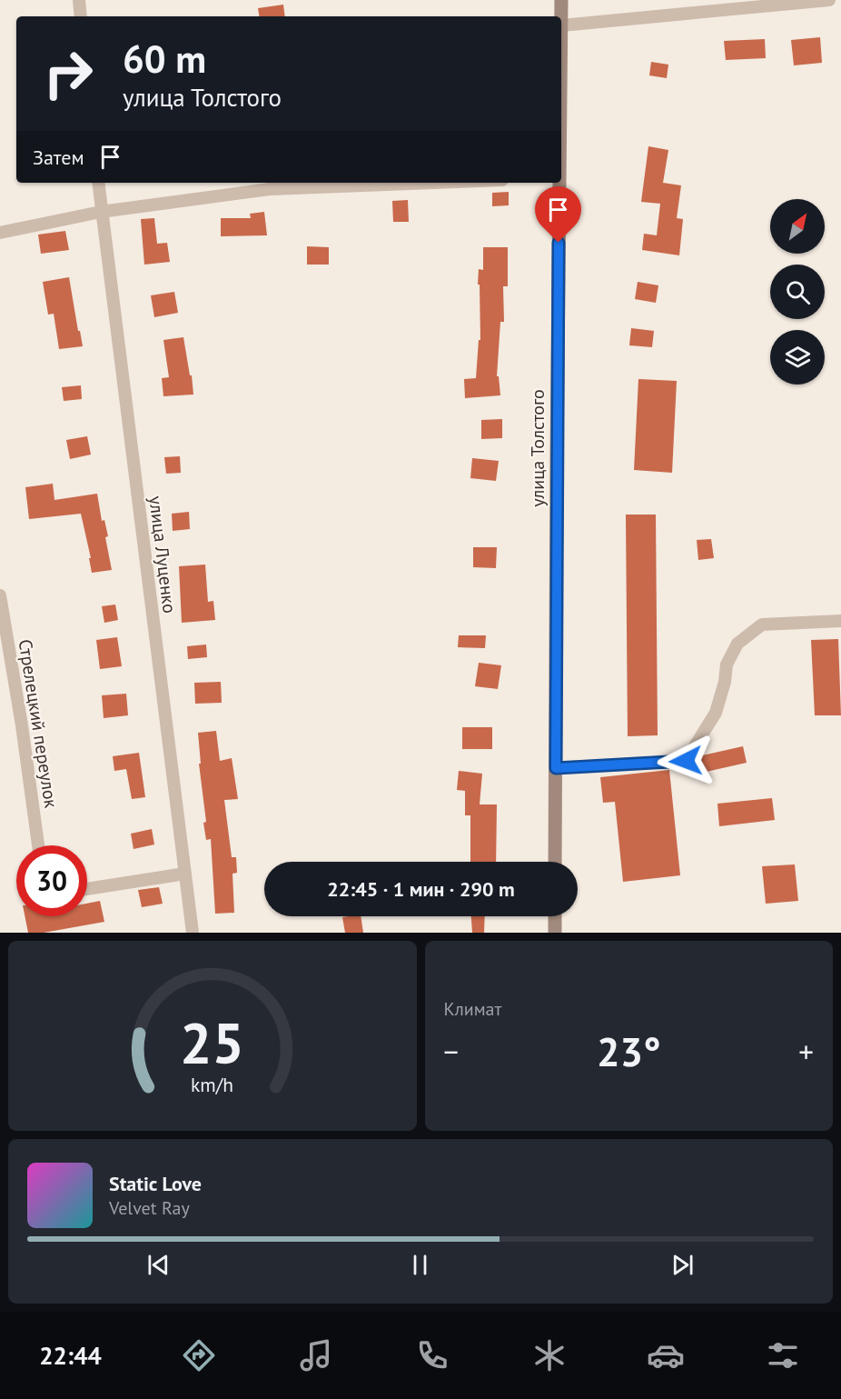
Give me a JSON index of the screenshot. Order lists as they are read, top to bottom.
{
  "streets": {
    "main road": ["улица Толстого"],
    "street": ["улица Луценко", "Стрелецкий переулок"]
  },
  "north": "top right",
  "page": {
    "turn": ["60 m", "улица Толстого"],
    "then": "Затем",
    "limit": "30",
    "trip": "22:45 · 1 мин · 290 m",
    "tile": "Климат",
    "heat": ["−", "23°", "+"],
    "song": ["Static Love", "Velvet Ray"],
    "tabs": "22:44",
    "gauge": ["25", "km/h"]
  }
}
